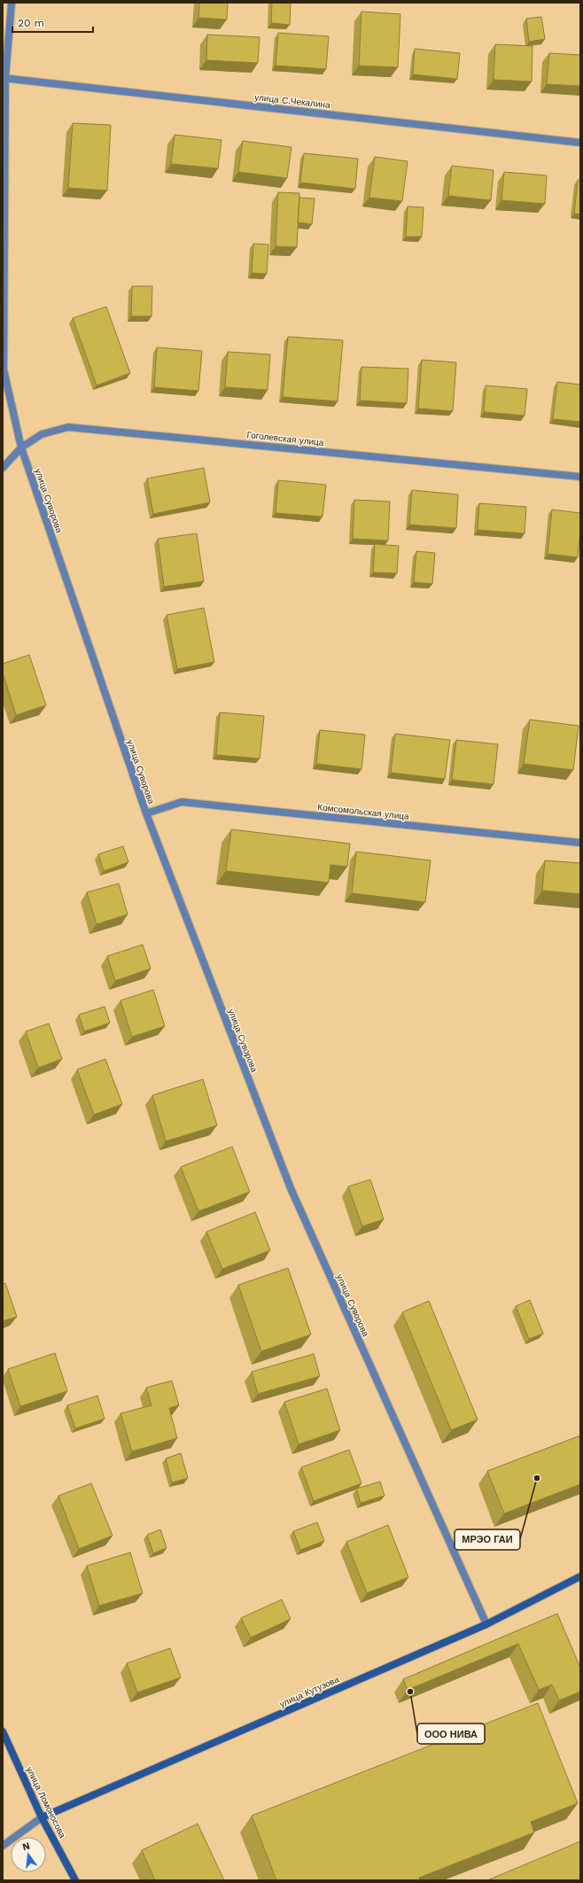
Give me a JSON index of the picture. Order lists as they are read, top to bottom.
{
  "streets": {
    "main road": ["улица Кутузова", "улица Ломоносова"],
    "street": [
      "улица С.Чекалина",
      "Гоголевская улица",
      "улица Суворова",
      "Комсомольская улица"
    ]
  },
  "crossings": [
    ["улица С.Чекалина", "улица Суворова"],
    ["Гоголевская улица", "улица Суворова"],
    ["улица Суворова", "Комсомольская улица"],
    ["улица Суворова", "улица Кутузова"],
    ["улица Кутузова", "улица Ломоносова"]
  ],
  "places": ["МРЭО ГАИ", "ООО НИВА"],
  "scale_bar": "20 m",
  "north": "top"
}
